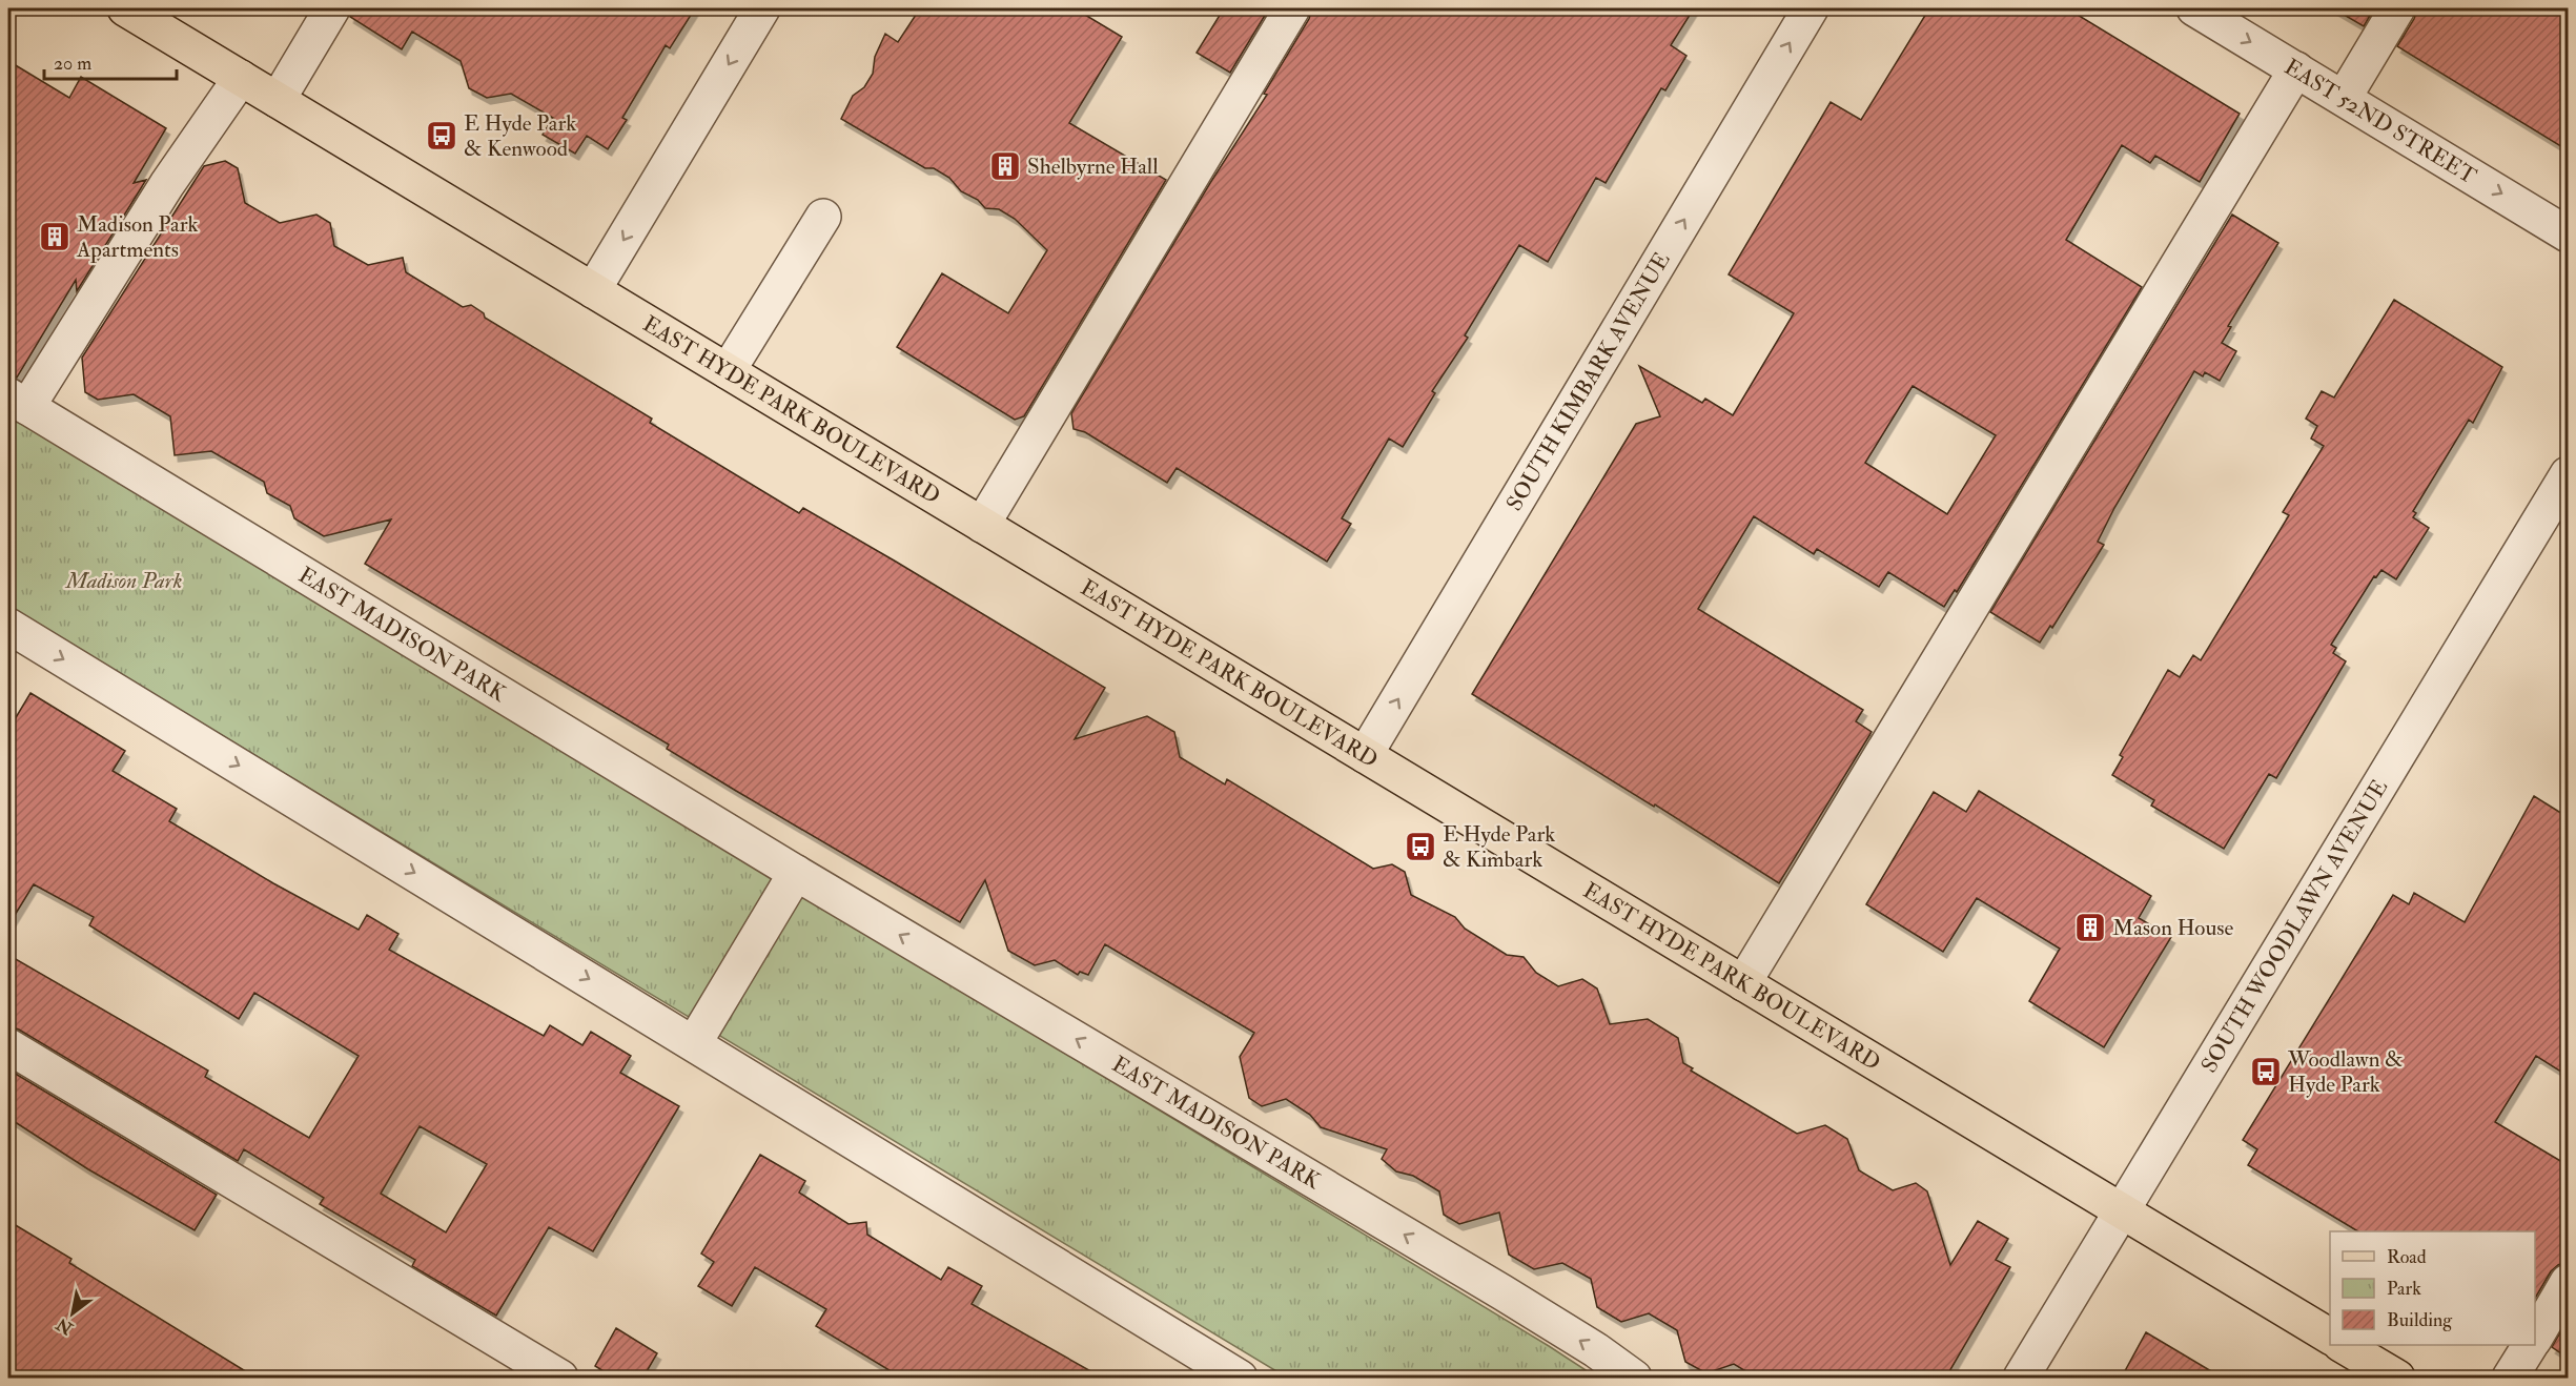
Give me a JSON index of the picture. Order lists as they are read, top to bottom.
{
  "streets": {
    "main road": ["EAST HYDE PARK BOULEVARD"],
    "street": [
      "EAST 52ND STREET",
      "SOUTH KIMBARK AVENUE",
      "EAST MADISON PARK",
      "SOUTH WOODLAWN AVENUE"
    ]
  },
  "crossings": [
    ["SOUTH KIMBARK AVENUE", "EAST HYDE PARK BOULEVARD"],
    ["EAST HYDE PARK BOULEVARD", "SOUTH WOODLAWN AVENUE"]
  ],
  "one_way": ["EAST 52ND STREET", "SOUTH KIMBARK AVENUE"],
  "parks": ["Madison Park"],
  "places": {
    "bus stop": ["E Hyde Park & Kenwood", "E Hyde Park & Kimbark", "Woodlawn & Hyde Park"],
    "building": ["Shelbyrne Hall", "Madison Park Apartments", "Mason House"]
  },
  "legend": ["Road", "Park", "Building"],
  "scale_bar": "20 m",
  "north": "bottom left"
}
